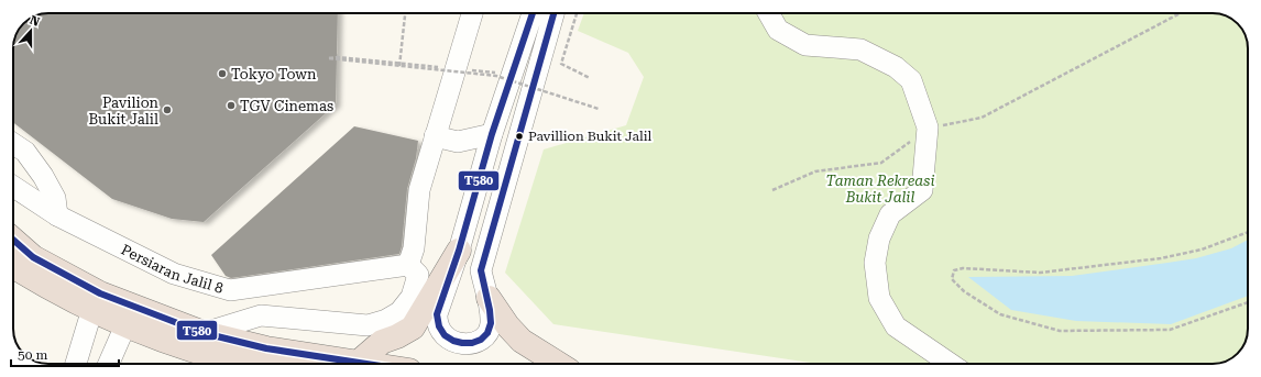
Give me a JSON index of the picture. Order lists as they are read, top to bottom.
{
  "streets": {
    "street": ["Persiaran Jalil 8"]
  },
  "parks": ["Taman Rekreasi Bukit Jalil"],
  "places": [
    "Tokyo Town",
    "TGV Cinemas",
    "Pavilion Bukit Jalil",
    "Pavillion Bukit Jalil"
  ],
  "lines": ["transit line T580"],
  "scale_bar": "50 m",
  "north": "top"
}
